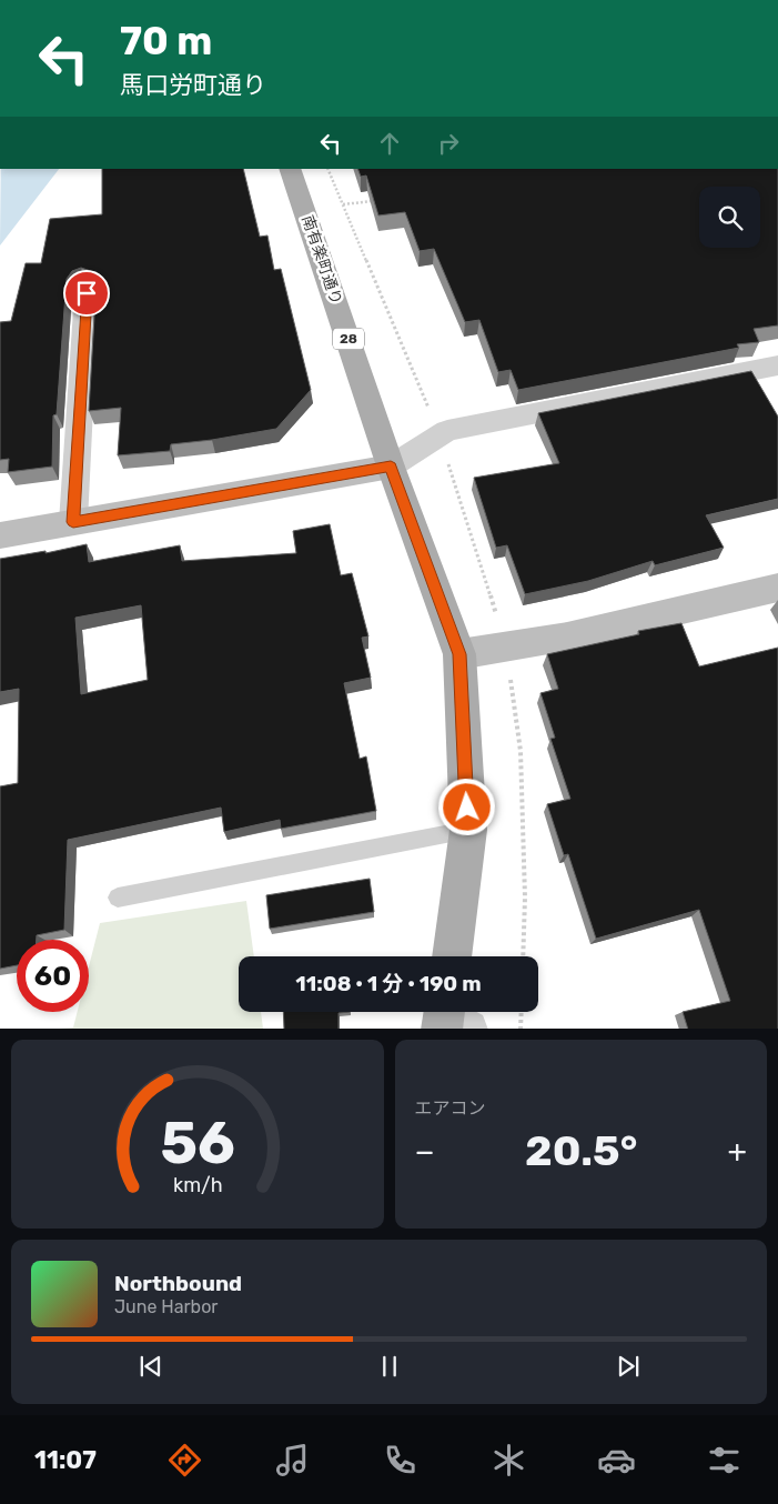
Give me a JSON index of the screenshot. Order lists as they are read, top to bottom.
{
  "streets": {
    "main road": ["南有楽町通り", "28"]
  },
  "page": {
    "turn": ["70 m", "馬口労町通り"],
    "limit": "60",
    "trip": "11:08 · 1 分 · 190 m",
    "tile": "エアコン",
    "heat": ["−", "20.5°", "+"],
    "song": ["Northbound", "June Harbor"],
    "tabs": "11:07",
    "gauge": ["56", "km/h"]
  }
}
